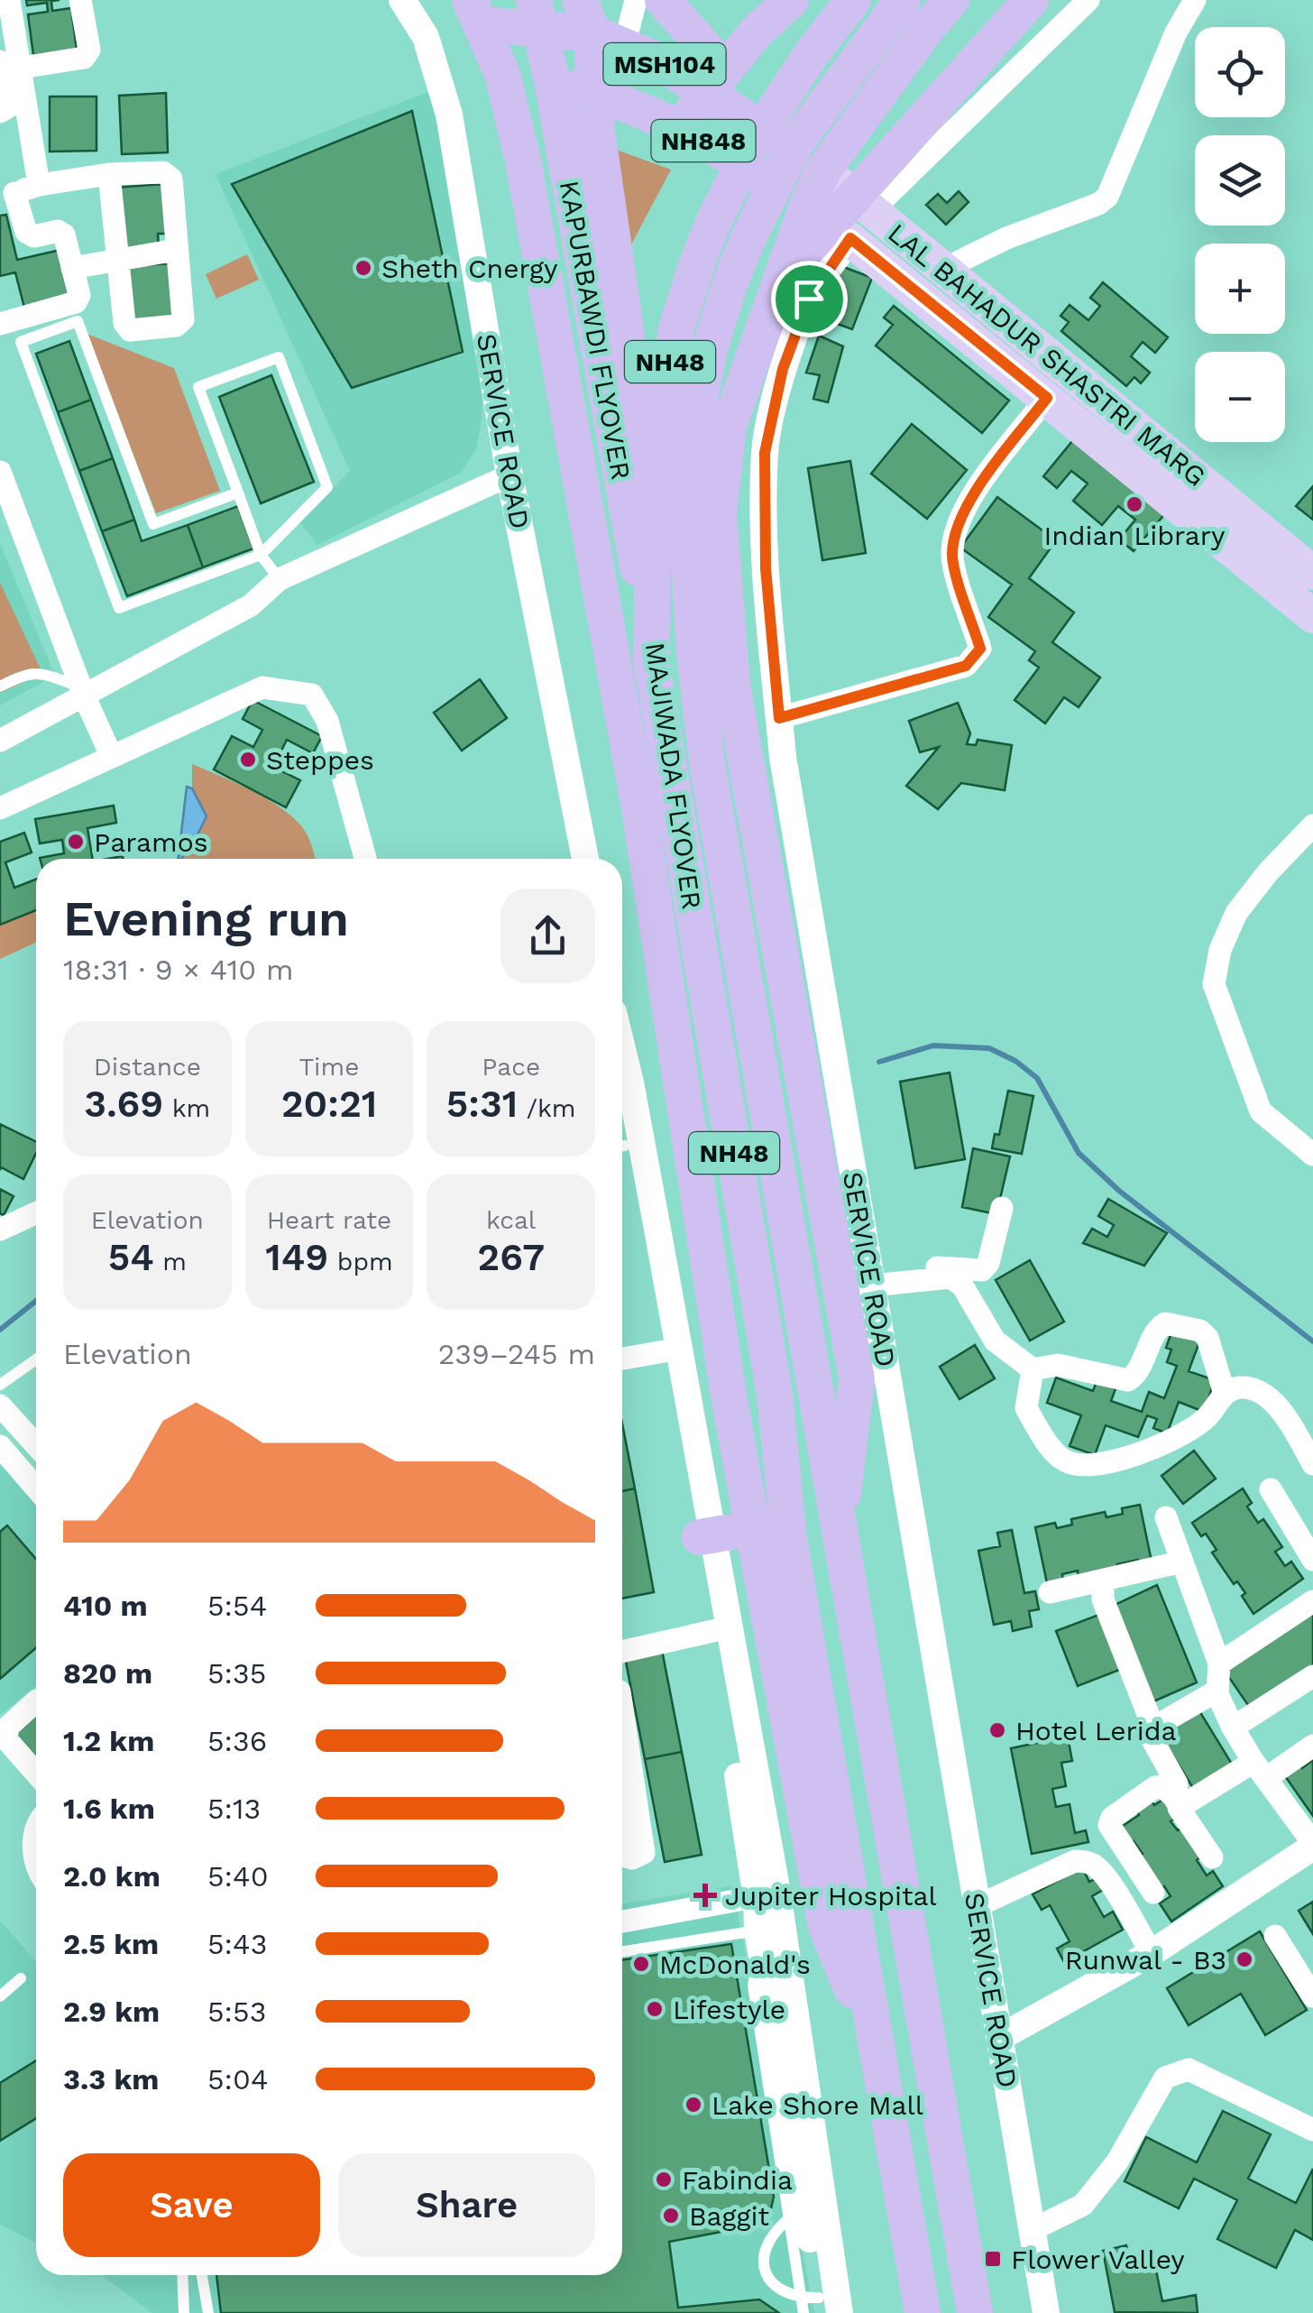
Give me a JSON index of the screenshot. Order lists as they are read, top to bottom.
{
  "streets": {
    "highway": [
      "MSH104",
      "NH848",
      "KAPURBAWDI FLYOVER",
      "NH48",
      "MAJIWADA FLYOVER"
    ],
    "main road": ["LAL BAHADUR SHASTRI MARG"],
    "street": ["SERVICE ROAD"]
  },
  "crossings": [
    ["MSH104", "LAL BAHADUR SHASTRI MARG"],
    ["NH848", "LAL BAHADUR SHASTRI MARG"],
    ["KAPURBAWDI FLYOVER", "MAJIWADA FLYOVER"],
    ["LAL BAHADUR SHASTRI MARG", "SERVICE ROAD"],
    ["NH48", "MAJIWADA FLYOVER"]
  ],
  "places": {
    "other": [
      "Sheth Cnergy",
      "Indian Library",
      "Steppes",
      "Paramos",
      "Hotel Lerida",
      "Runwal - B3",
      "McDonald's",
      "Lifestyle",
      "Lake Shore Mall",
      "Fabindia",
      "Baggit"
    ],
    "health": ["Jupiter Hospital"],
    "transit": ["Flower Valley"]
  },
  "page": {
    "map_buttons": ["+", "−"],
    "heading": ["Evening run", "18:31 · 9 × 410 m"],
    "stats": [
      ["Distance", "3.69 km"],
      ["Time", "20:21"],
      ["Pace", "5:31 /km"],
      ["Elevation", "54 m"],
      ["Heart rate", "149 bpm"],
      ["kcal", "267"]
    ],
    "chart": ["Elevation", "239–245 m"],
    "list": [
      {
        "name": "410 m",
        "note": "5:54"
      },
      {
        "name": "820 m",
        "note": "5:35"
      },
      {
        "name": "1.2 km",
        "note": "5:36"
      },
      {
        "name": "1.6 km",
        "note": "5:13"
      },
      {
        "name": "2.0 km",
        "note": "5:40"
      },
      {
        "name": "2.5 km",
        "note": "5:43"
      },
      {
        "name": "2.9 km",
        "note": "5:53"
      },
      {
        "name": "3.3 km",
        "note": "5:04"
      }
    ],
    "buttons": ["Save", "Share"]
  }
}
